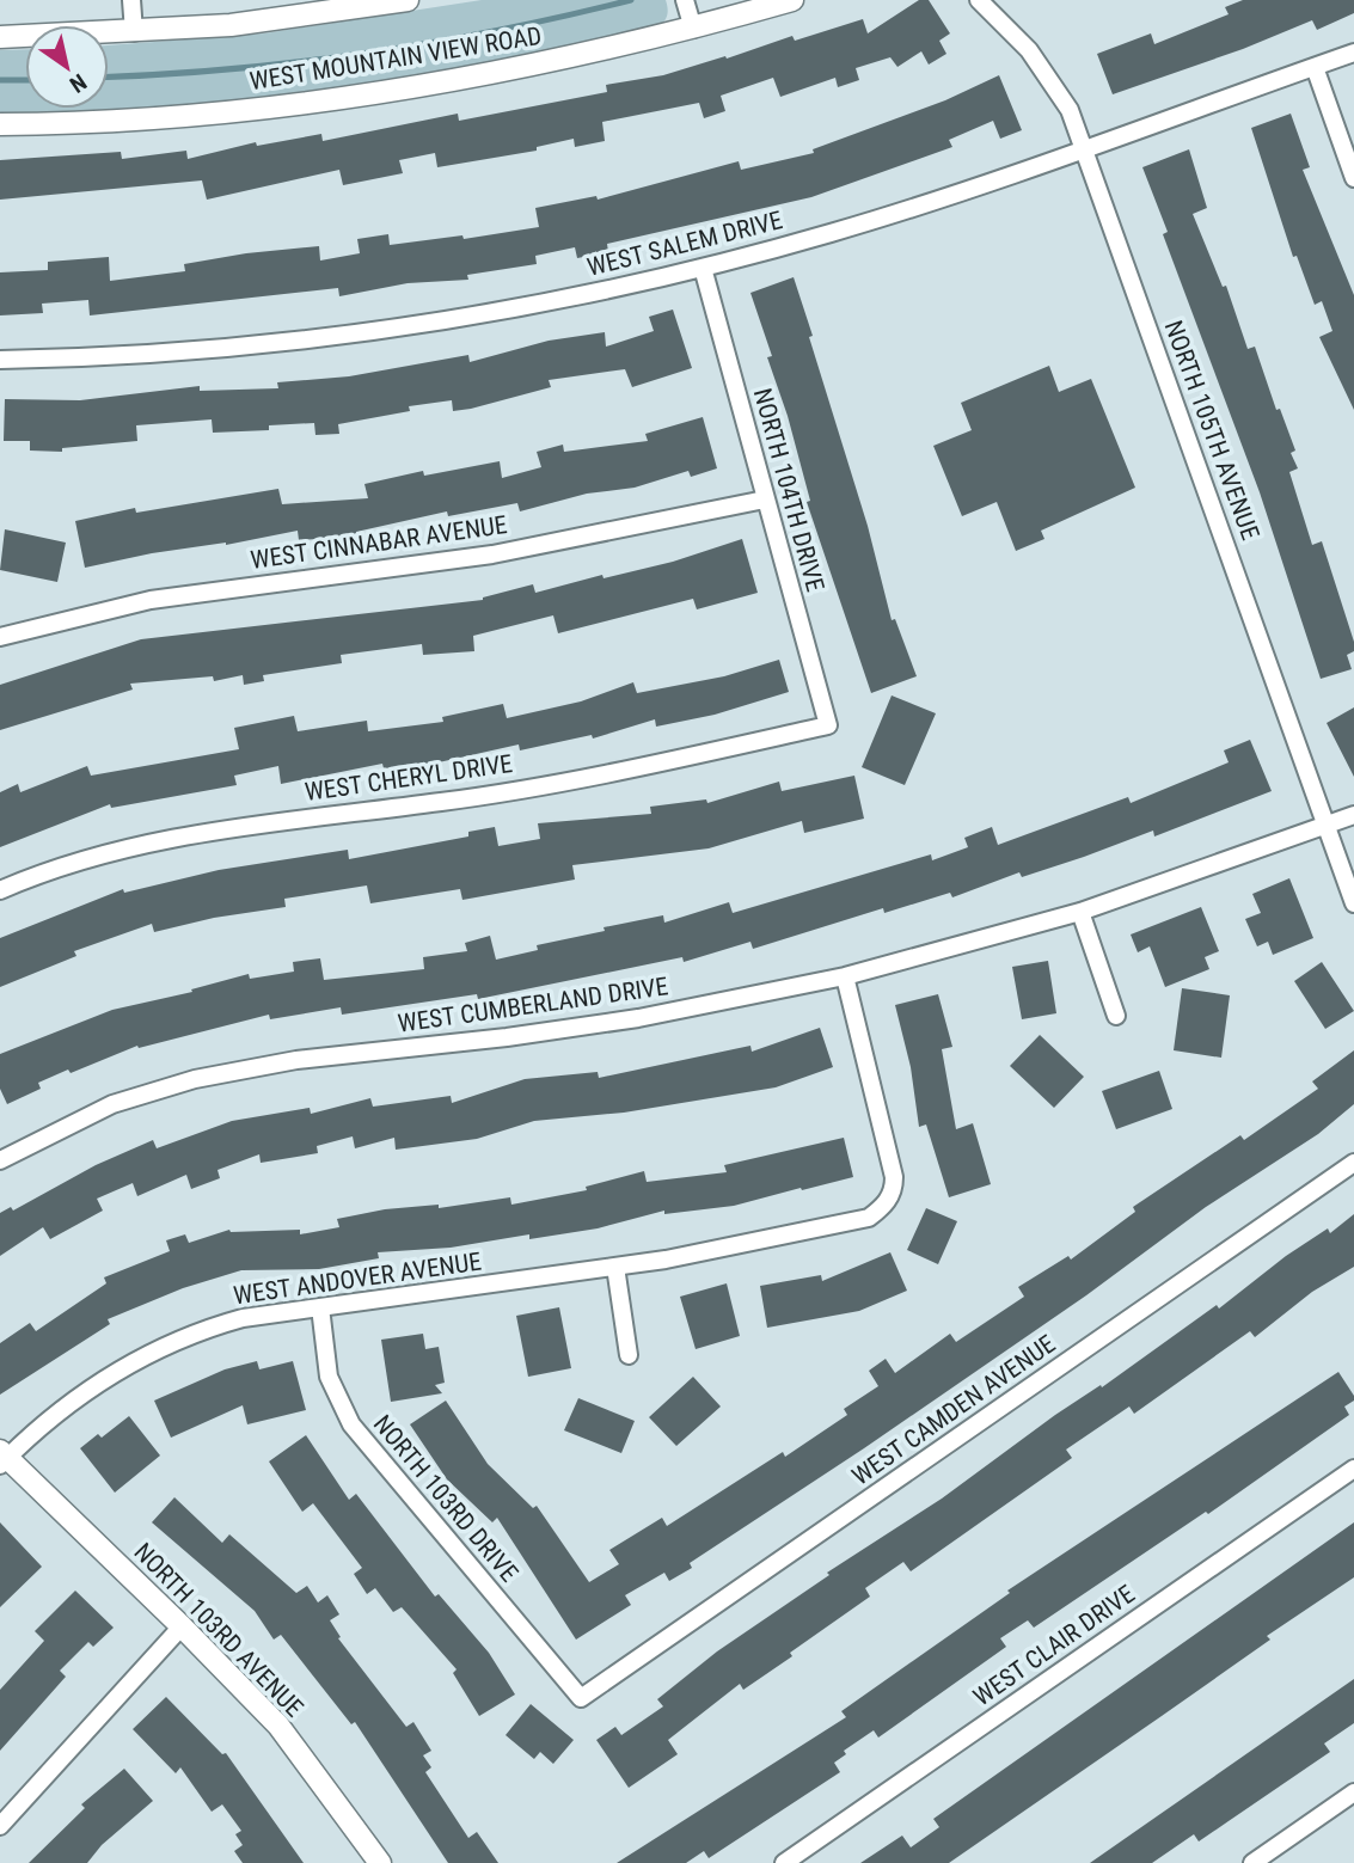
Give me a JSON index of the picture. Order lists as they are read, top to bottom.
{
  "streets": {
    "street": [
      "WEST MOUNTAIN VIEW ROAD",
      "WEST SALEM DRIVE",
      "NORTH 105TH AVENUE",
      "NORTH 104TH DRIVE",
      "WEST CINNABAR AVENUE",
      "WEST CHERYL DRIVE",
      "WEST CUMBERLAND DRIVE",
      "WEST ANDOVER AVENUE",
      "WEST CAMDEN AVENUE",
      "NORTH 103RD DRIVE",
      "NORTH 103RD AVENUE",
      "WEST CLAIR DRIVE"
    ]
  },
  "crossings": [
    ["WEST SALEM DRIVE", "NORTH 105TH AVENUE"],
    ["WEST SALEM DRIVE", "NORTH 104TH DRIVE"],
    ["NORTH 105TH AVENUE", "WEST CUMBERLAND DRIVE"],
    ["NORTH 104TH DRIVE", "WEST CINNABAR AVENUE"],
    ["NORTH 104TH DRIVE", "WEST CHERYL DRIVE"],
    ["WEST CUMBERLAND DRIVE", "WEST ANDOVER AVENUE"],
    ["WEST ANDOVER AVENUE", "NORTH 103RD DRIVE"],
    ["WEST ANDOVER AVENUE", "NORTH 103RD AVENUE"],
    ["WEST CAMDEN AVENUE", "NORTH 103RD DRIVE"]
  ],
  "north": "bottom right"
}
